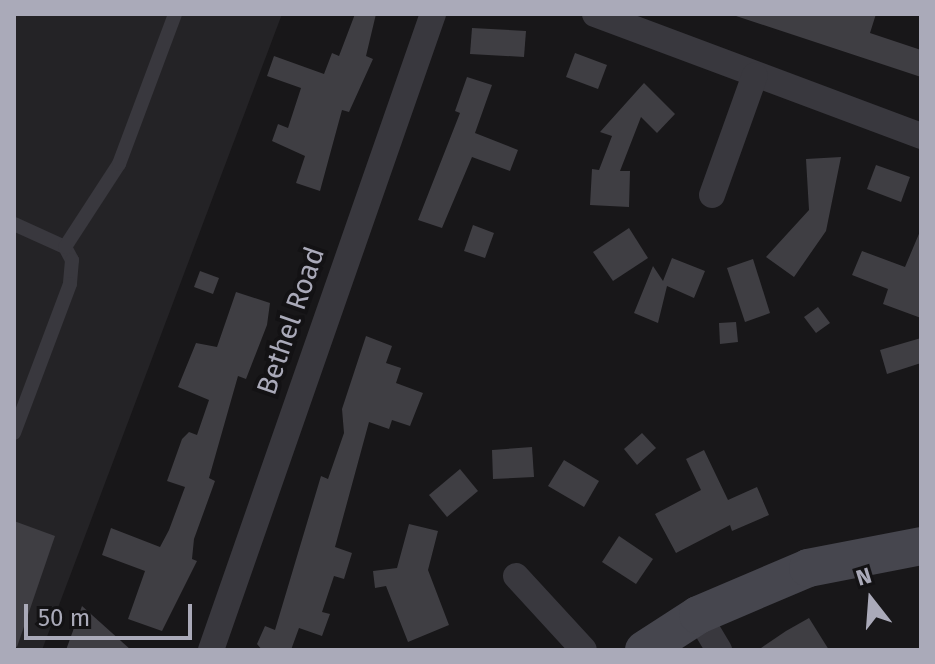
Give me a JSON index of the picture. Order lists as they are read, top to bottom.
{
  "streets": {
    "street": ["Bethel Road"]
  },
  "scale_bar": "50 m",
  "north": "top"
}
